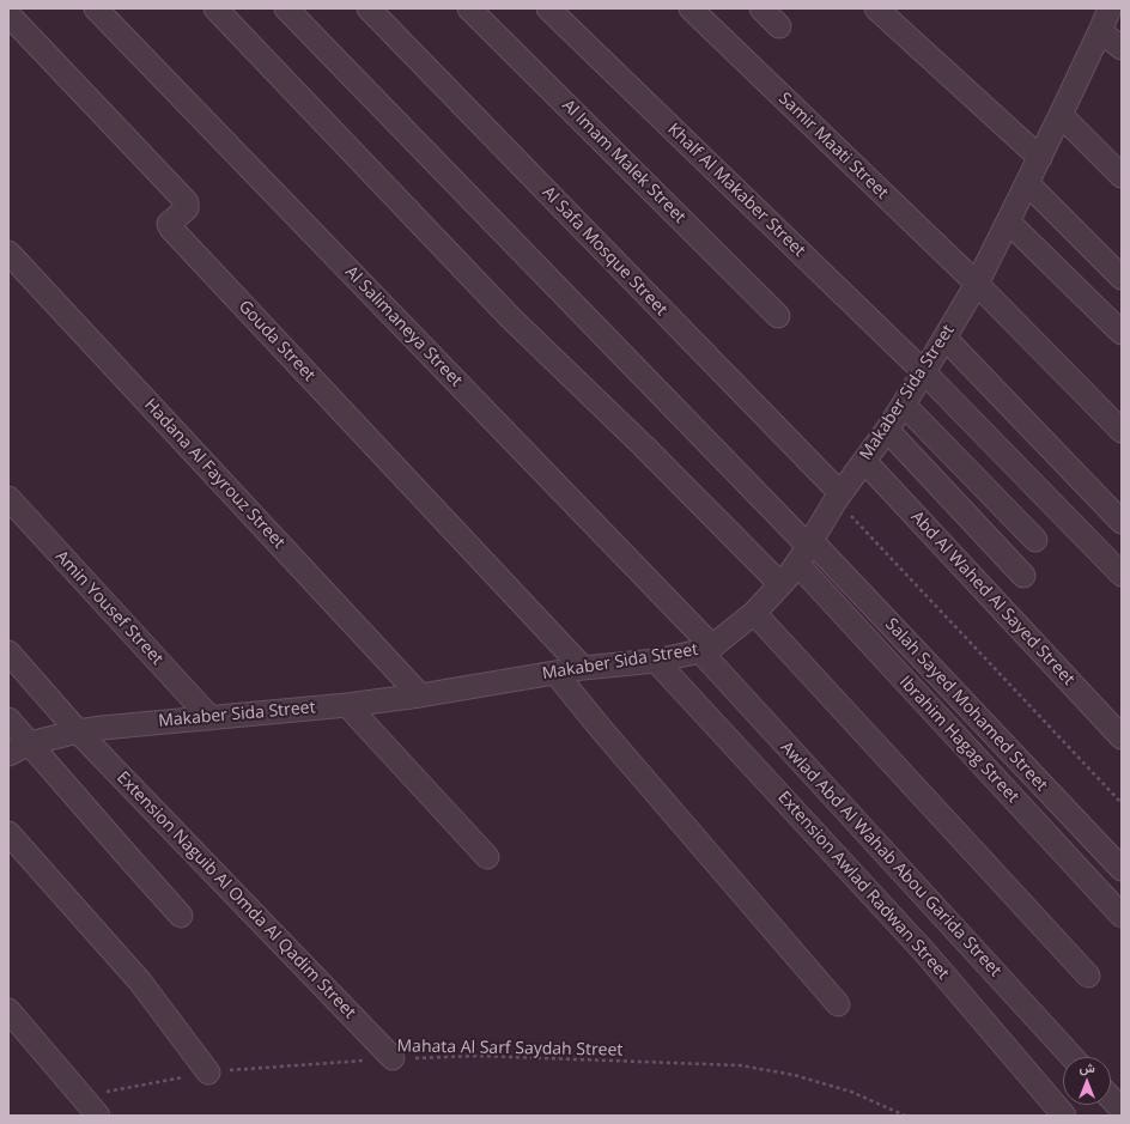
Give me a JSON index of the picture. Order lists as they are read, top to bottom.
{
  "streets": {
    "street": [
      "Samir Maati Street",
      "Al Imam Malek Street",
      "Khalf Al Makaber Street",
      "Al Safa Mosque Street",
      "Al Salimaneya Street",
      "Gouda Street",
      "Makaber Sida Street",
      "Hadana Al Fayrouz Street",
      "Abd Al Wahed Al Sayed Street",
      "Amin Yousef Street",
      "Salah Sayed Mohamed Street",
      "Ibrahim Hagag Street",
      "Awlad Abd Al Wahab Abou Garida Street",
      "Extension Awlad Radwan Street",
      "Extension Naguib Al Omda Al Qadim Street"
    ],
    "path": ["Mahata Al Sarf Saydah Street"]
  },
  "crossings": [
    ["Samir Maati Street", "Makaber Sida Street"],
    ["Khalf Al Makaber Street", "Makaber Sida Street"],
    ["Al Safa Mosque Street", "Makaber Sida Street"],
    ["Al Salimaneya Street", "Makaber Sida Street"],
    ["Al Salimaneya Street", "Awlad Abd Al Wahab Abou Garida Street"],
    ["Gouda Street", "Makaber Sida Street"],
    ["Makaber Sida Street", "Hadana Al Fayrouz Street"],
    ["Makaber Sida Street", "Abd Al Wahed Al Sayed Street"],
    ["Makaber Sida Street", "Amin Yousef Street"],
    ["Makaber Sida Street", "Salah Sayed Mohamed Street"],
    ["Makaber Sida Street", "Ibrahim Hagag Street"],
    ["Makaber Sida Street", "Awlad Abd Al Wahab Abou Garida Street"],
    ["Makaber Sida Street", "Extension Awlad Radwan Street"],
    ["Makaber Sida Street", "Extension Naguib Al Omda Al Qadim Street"],
    ["Salah Sayed Mohamed Street", "Ibrahim Hagag Street"],
    ["Extension Naguib Al Omda Al Qadim Street", "Mahata Al Sarf Saydah Street"]
  ],
  "north": "top"
}
